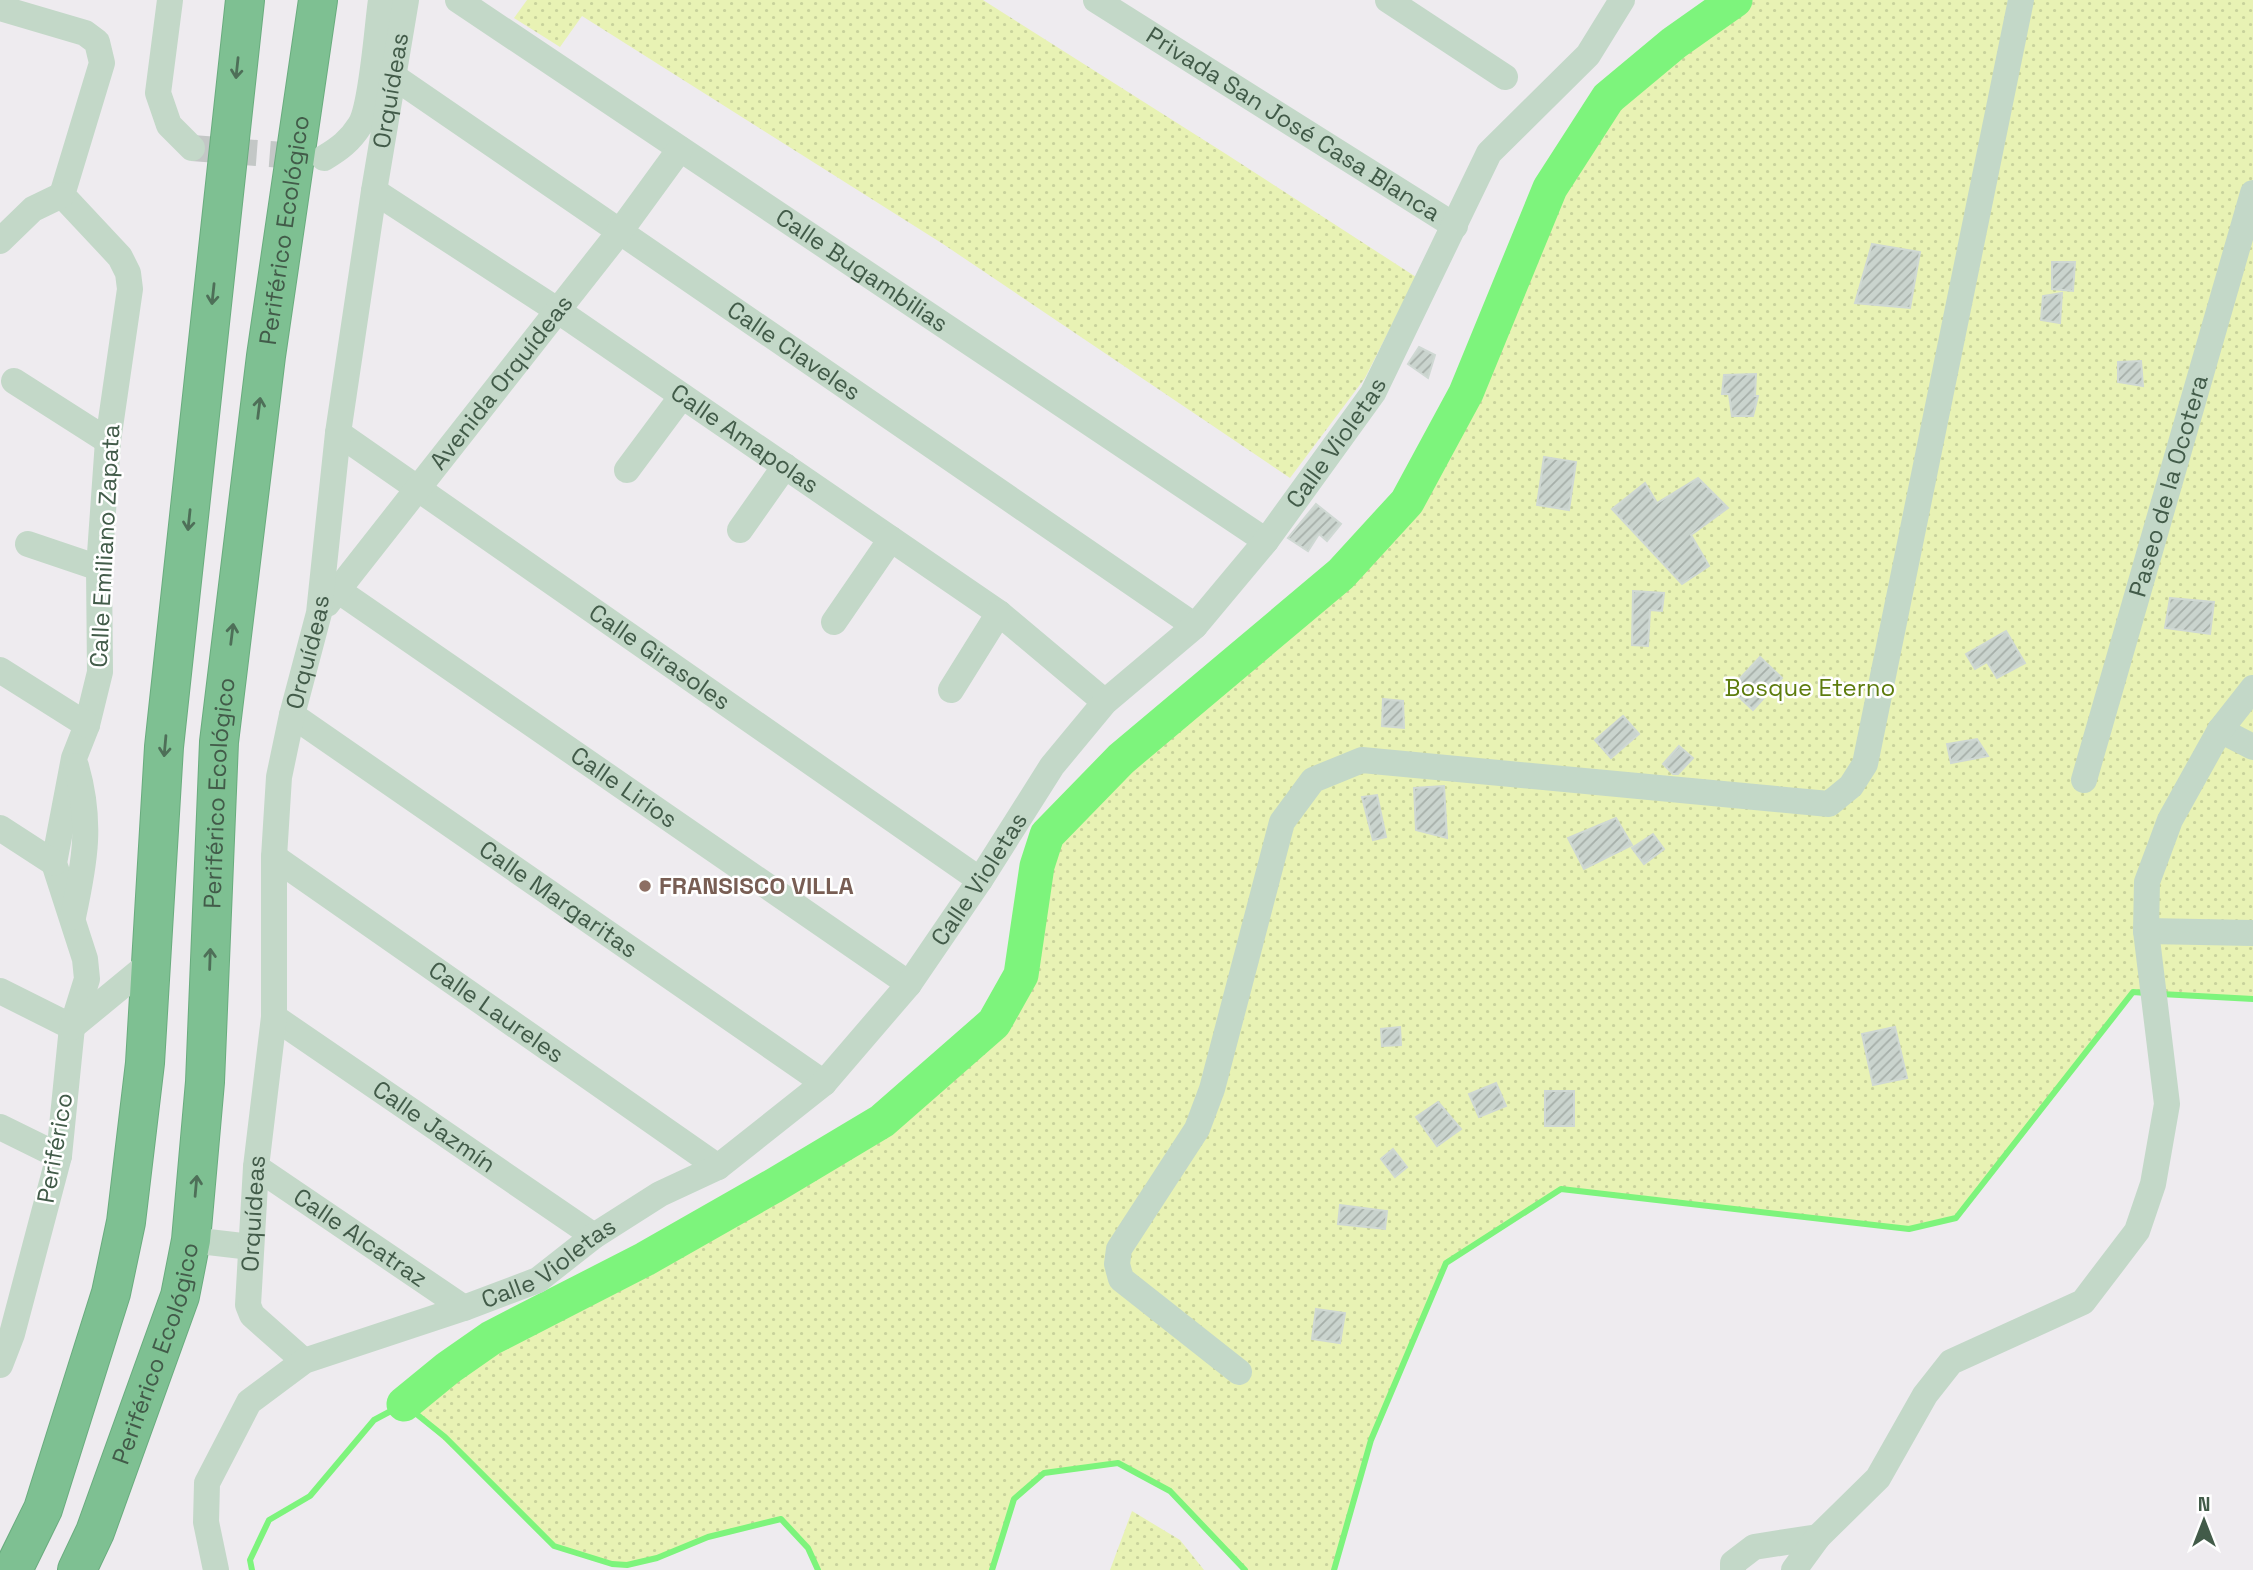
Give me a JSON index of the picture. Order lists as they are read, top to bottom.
{
  "streets": {
    "highway": ["Periférico Ecológico"],
    "street": [
      "Orquídeas",
      "Privada San José Casa Blanca",
      "Calle Bugambilias",
      "Calle Claveles",
      "Avenida Orquídeas",
      "Calle Amapolas",
      "Calle Violetas",
      "Paseo de la Ocotera",
      "Calle Emiliano Zapata",
      "Calle Girasoles",
      "Calle Lirios",
      "Calle Margaritas",
      "Calle Laureles",
      "Calle Jazmín",
      "Periférico",
      "Calle Alcatraz"
    ]
  },
  "crossings": [
    ["Orquídeas", "Calle Claveles"],
    ["Orquídeas", "Avenida Orquídeas"],
    ["Orquídeas", "Calle Amapolas"],
    ["Orquídeas", "Calle Violetas"],
    ["Orquídeas", "Calle Girasoles"],
    ["Orquídeas", "Calle Margaritas"],
    ["Orquídeas", "Calle Laureles"],
    ["Orquídeas", "Calle Jazmín"],
    ["Orquídeas", "Calle Alcatraz"],
    ["Privada San José Casa Blanca", "Calle Violetas"],
    ["Calle Bugambilias", "Avenida Orquídeas"],
    ["Calle Bugambilias", "Calle Violetas"],
    ["Calle Claveles", "Avenida Orquídeas"],
    ["Calle Claveles", "Calle Violetas"],
    ["Avenida Orquídeas", "Calle Amapolas"],
    ["Avenida Orquídeas", "Calle Girasoles"],
    ["Avenida Orquídeas", "Calle Lirios"],
    ["Calle Amapolas", "Calle Violetas"],
    ["Calle Violetas", "Calle Girasoles"],
    ["Calle Violetas", "Calle Lirios"],
    ["Calle Violetas", "Calle Margaritas"],
    ["Calle Violetas", "Calle Laureles"],
    ["Calle Violetas", "Calle Jazmín"],
    ["Calle Violetas", "Calle Alcatraz"],
    ["Calle Emiliano Zapata", "Periférico"]
  ],
  "parks": ["Bosque Eterno"],
  "places": ["FRANSISCO VILLA"],
  "north": "top"
}
